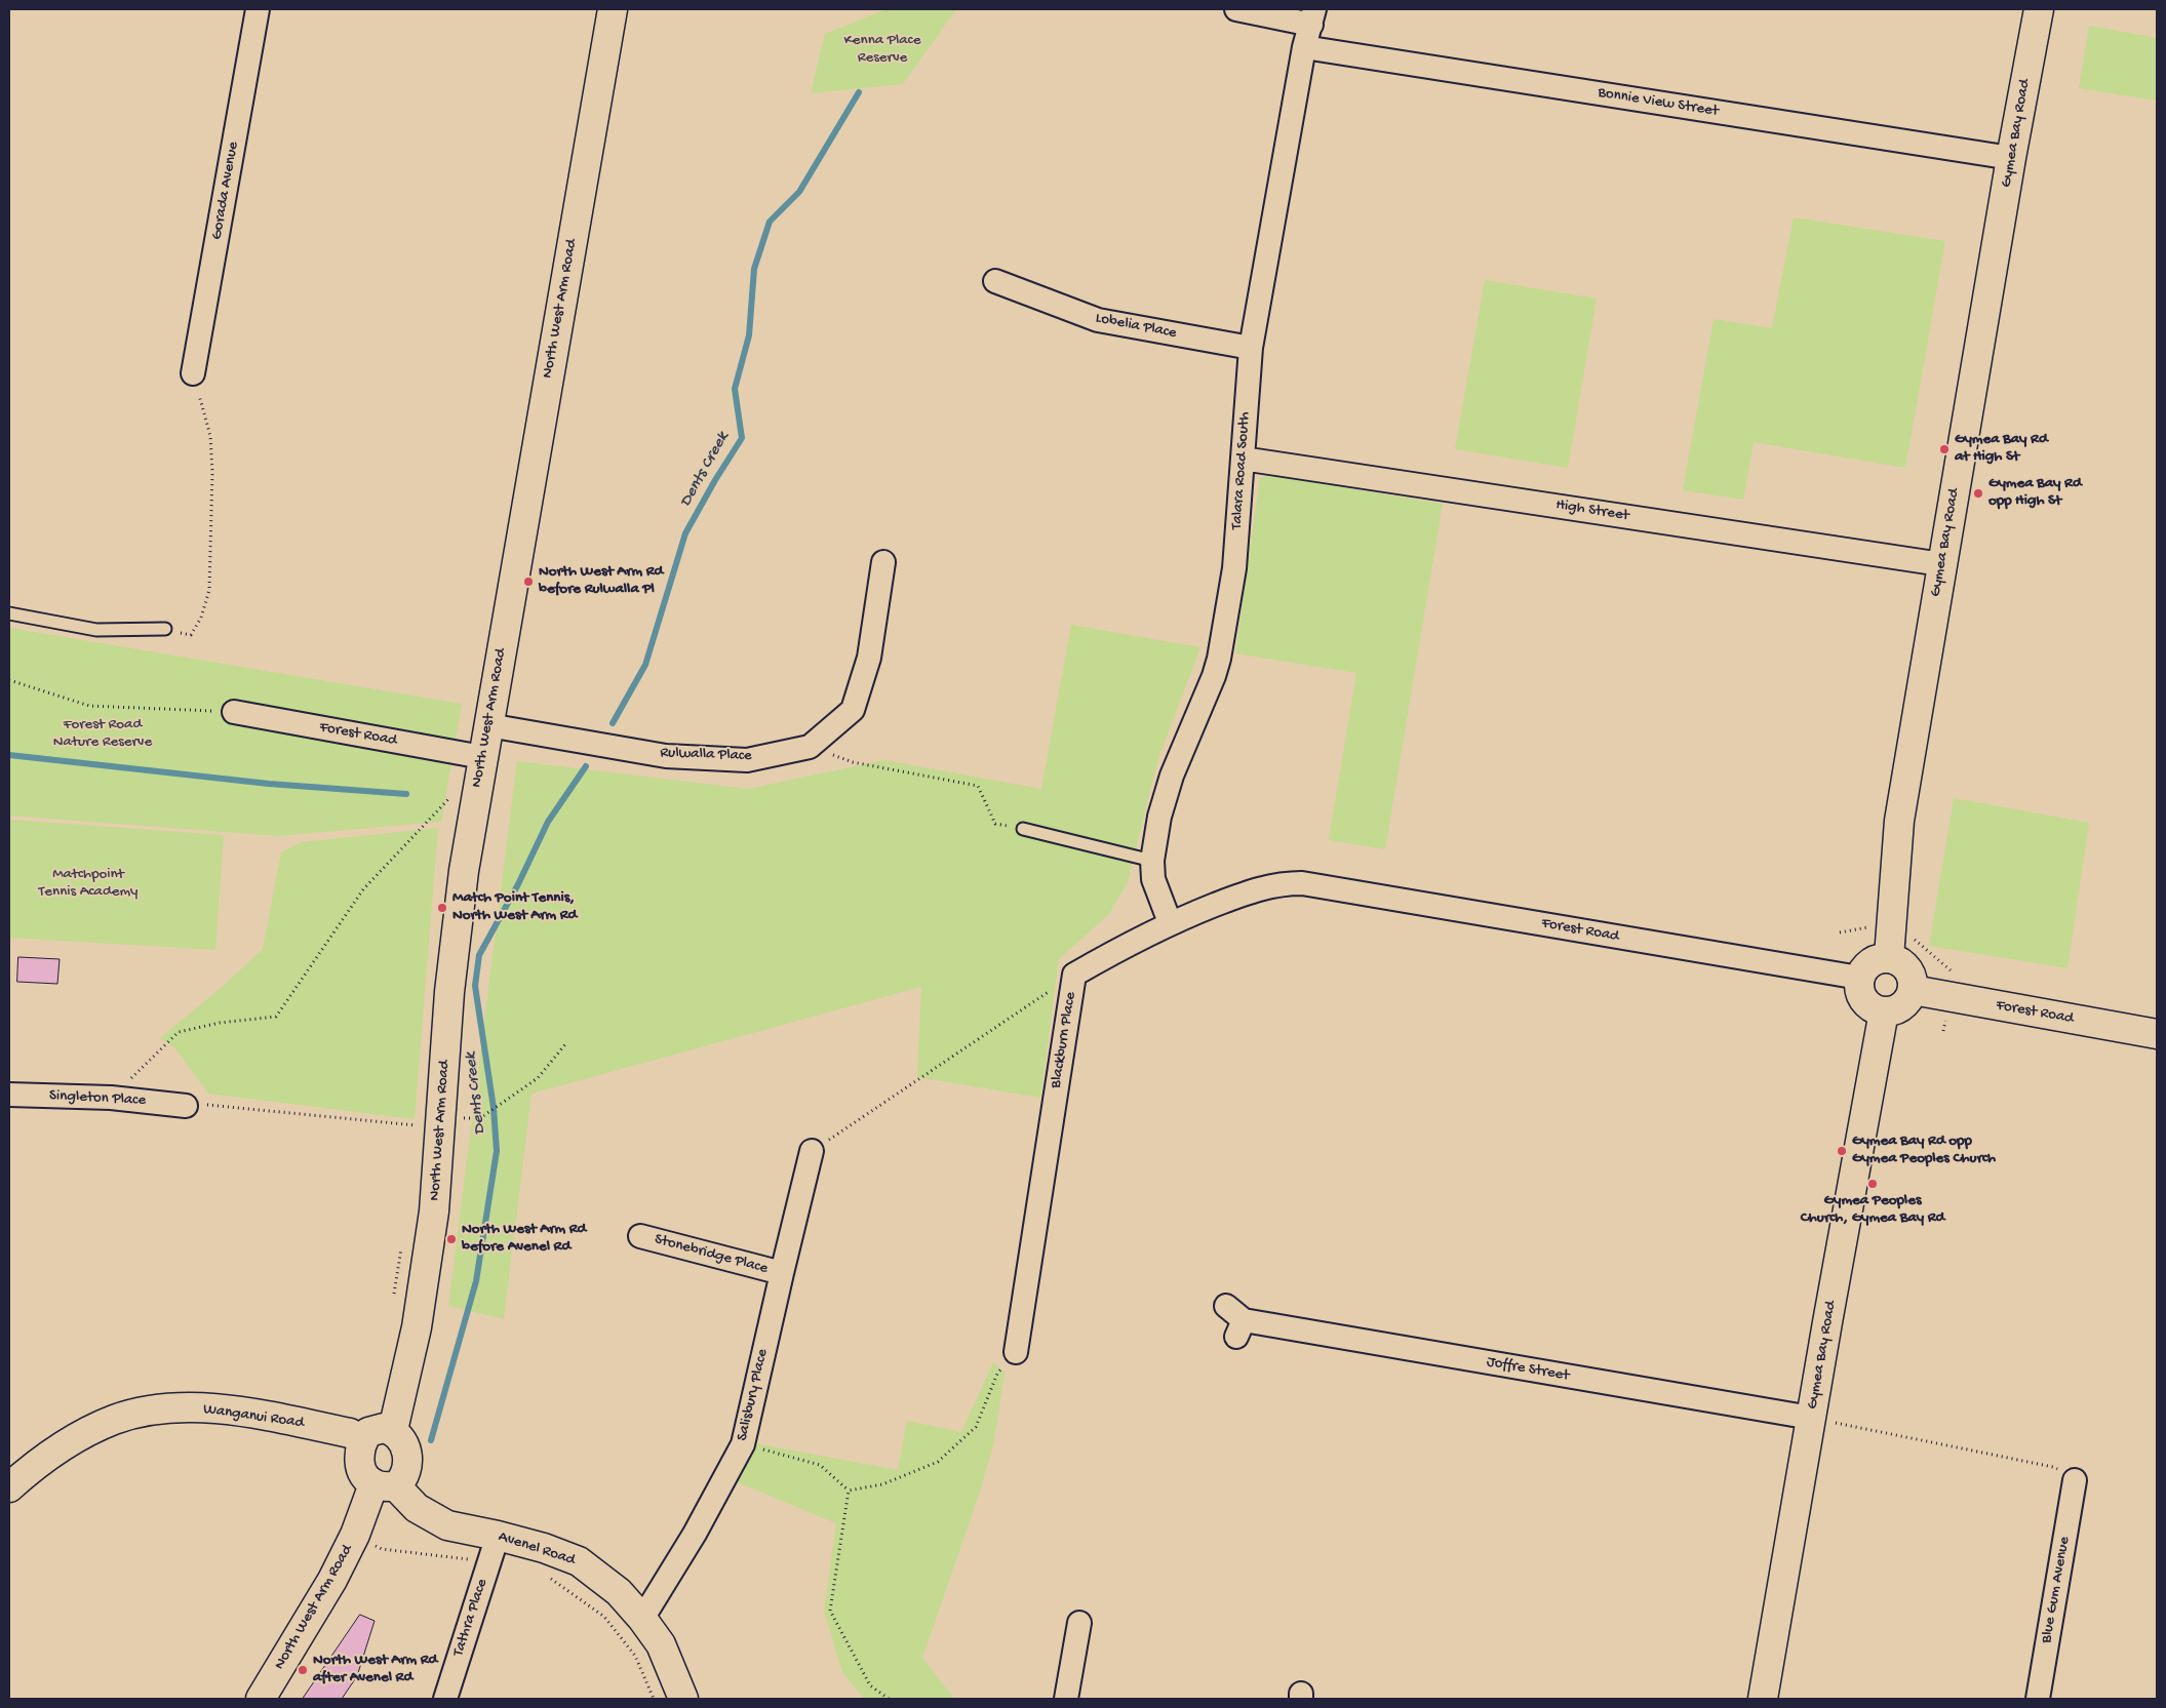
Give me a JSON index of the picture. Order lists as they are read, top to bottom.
{
  "streets": {
    "street": [
      "Bonnie View Street",
      "Gymea Bay Road",
      "Gorada Avenue",
      "North West Arm Road",
      "Lobelia Place",
      "Talara Road South",
      "High Street",
      "Forest Road",
      "Rulwalla Place",
      "Blackburn Place",
      "Singleton Place",
      "Stonebridge Place",
      "Joffre Street",
      "Salisbury Place",
      "Wanganui Road",
      "Avenel Road",
      "Blue Gum Avenue",
      "Tathra Place"
    ]
  },
  "crossings": [
    ["Bonnie View Street", "Gymea Bay Road"],
    ["Bonnie View Street", "Talara Road South"],
    ["Gymea Bay Road", "High Street"],
    ["Gymea Bay Road", "Forest Road"],
    ["Gymea Bay Road", "Joffre Street"],
    ["North West Arm Road", "Forest Road"],
    ["North West Arm Road", "Rulwalla Place"],
    ["North West Arm Road", "Wanganui Road"],
    ["North West Arm Road", "Avenel Road"],
    ["Lobelia Place", "Talara Road South"],
    ["Talara Road South", "High Street"],
    ["Talara Road South", "Blackburn Place"],
    ["Forest Road", "Blackburn Place"],
    ["Stonebridge Place", "Salisbury Place"],
    ["Salisbury Place", "Avenel Road"],
    ["Wanganui Road", "Avenel Road"],
    ["Avenel Road", "Tathra Place"]
  ],
  "water": ["Dents Creek"],
  "parks": ["Kenna Place Reserve", "Forest Road Nature Reserve", "Matchpoint Tennis Academy"],
  "places": [
    "Gymea Bay Rd at High St",
    "Gymea Bay Rd opp High St",
    "North West Arm Rd before Rulwalla Pl",
    "Match Point Tennis, North West Arm Rd",
    "Gymea Bay Rd opp Gymea Peoples Church",
    "Gymea Peoples Church, Gymea Bay Rd",
    "North West Arm Rd before Avenel Rd",
    "North West Arm Rd after Avenel Rd"
  ]
}
